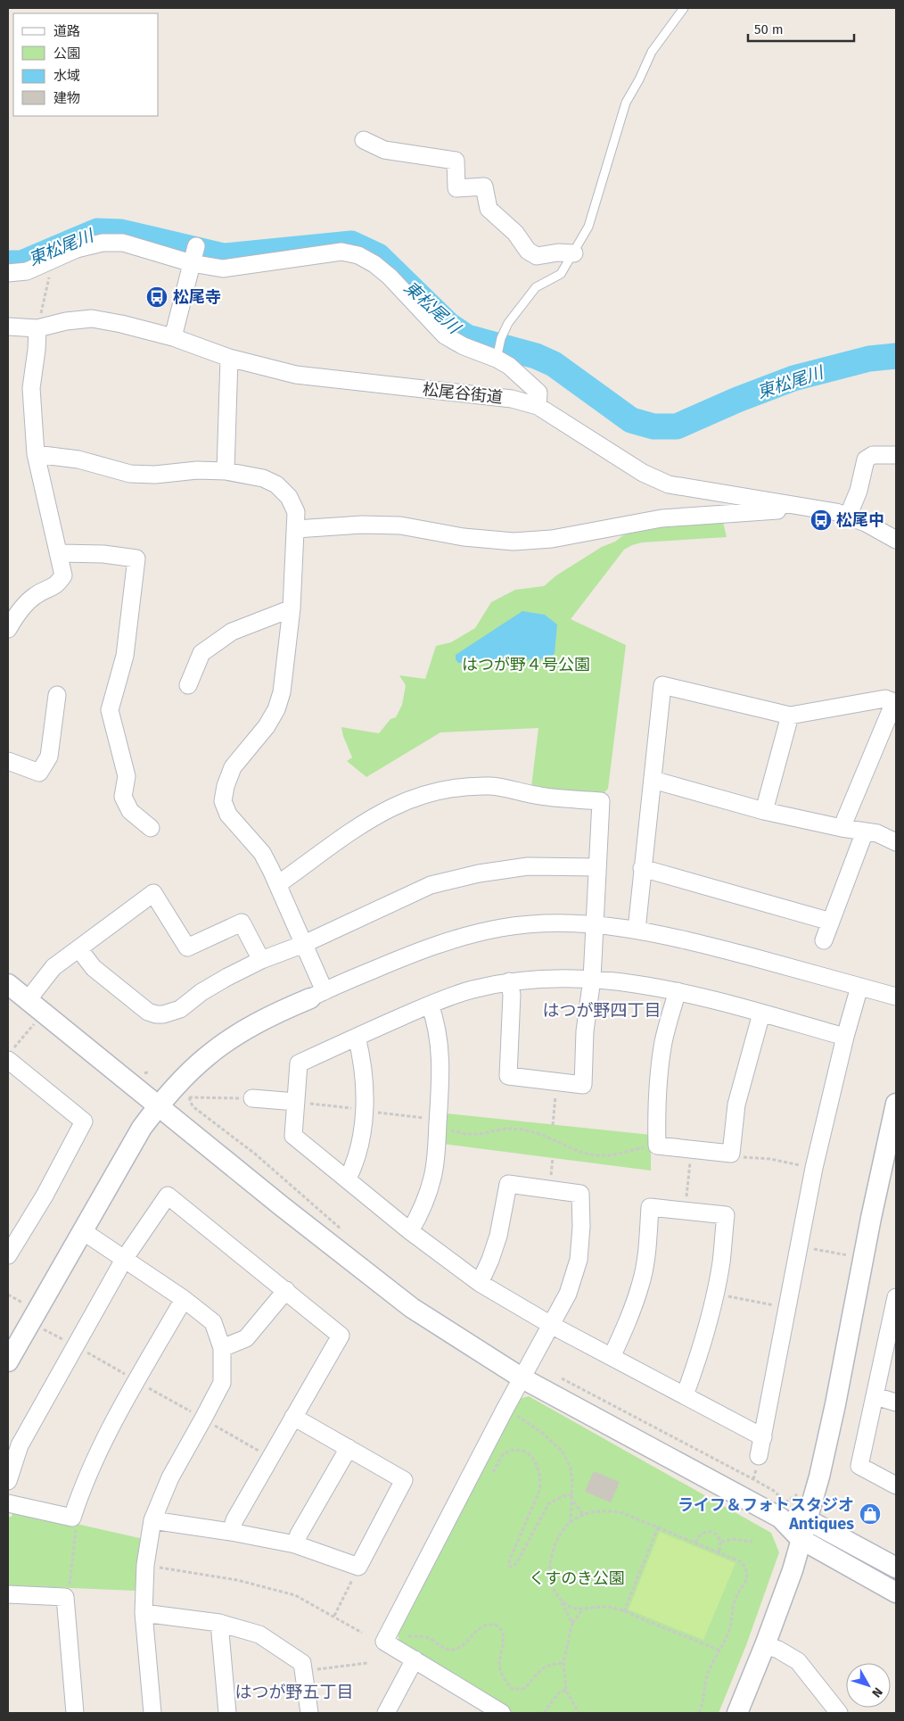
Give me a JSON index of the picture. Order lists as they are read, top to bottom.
{
  "streets": {
    "street": ["松尾谷街道"]
  },
  "districts": ["はつが野四丁目", "はつが野五丁目"],
  "water": ["東松尾川"],
  "parks": ["はつが野４号公園", "くすのき公園"],
  "places": {
    "bus stop": ["松尾寺", "松尾中"],
    "shop": ["ライフ＆フォトスタジオ Antiques"]
  },
  "legend": [
    "道路",
    "公園",
    "水域",
    "建物"
  ],
  "scale_bar": "50 m",
  "north": "bottom right"
}
